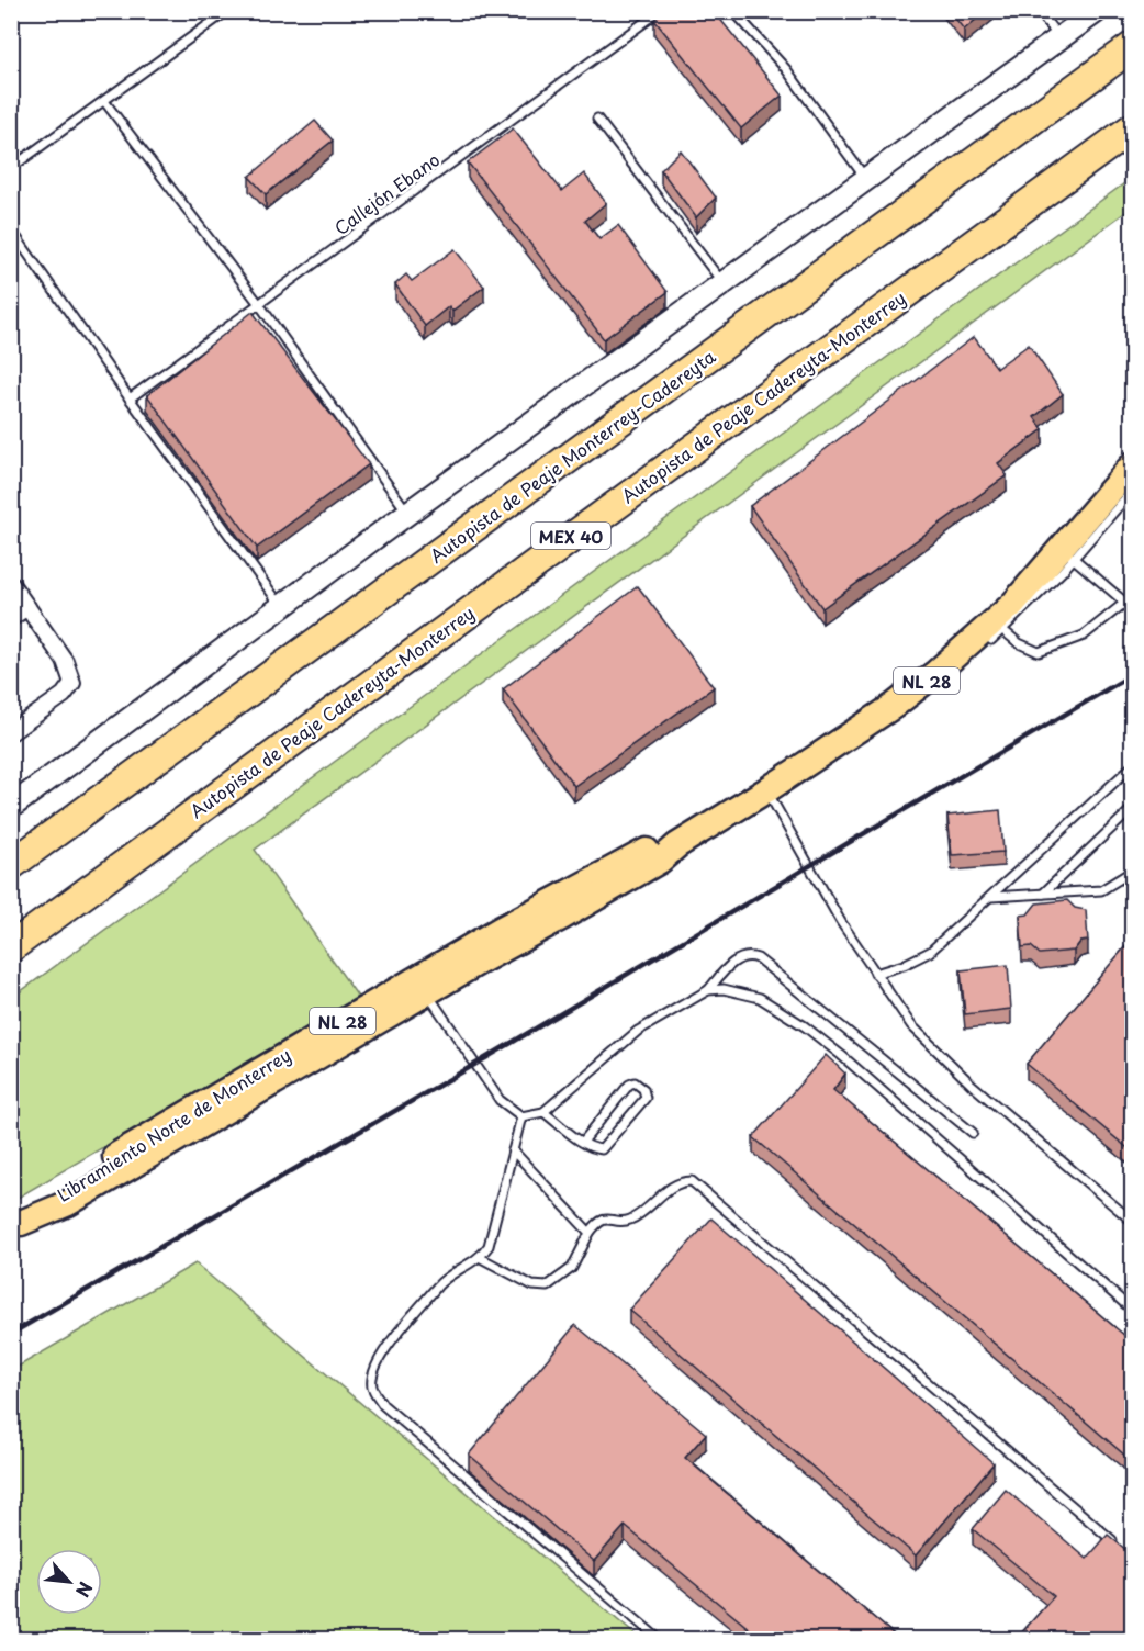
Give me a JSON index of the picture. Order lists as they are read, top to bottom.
{
  "streets": {
    "highway": ["Autopista de Peaje Cadereyta-Monterrey", "Autopista de Peaje Monterrey-Cadereyta", "MEX 40"],
    "main road": ["NL 28", "Libramiento Norte de Monterrey"],
    "lane": ["Callejón Ebano"]
  },
  "north": "bottom right"
}
